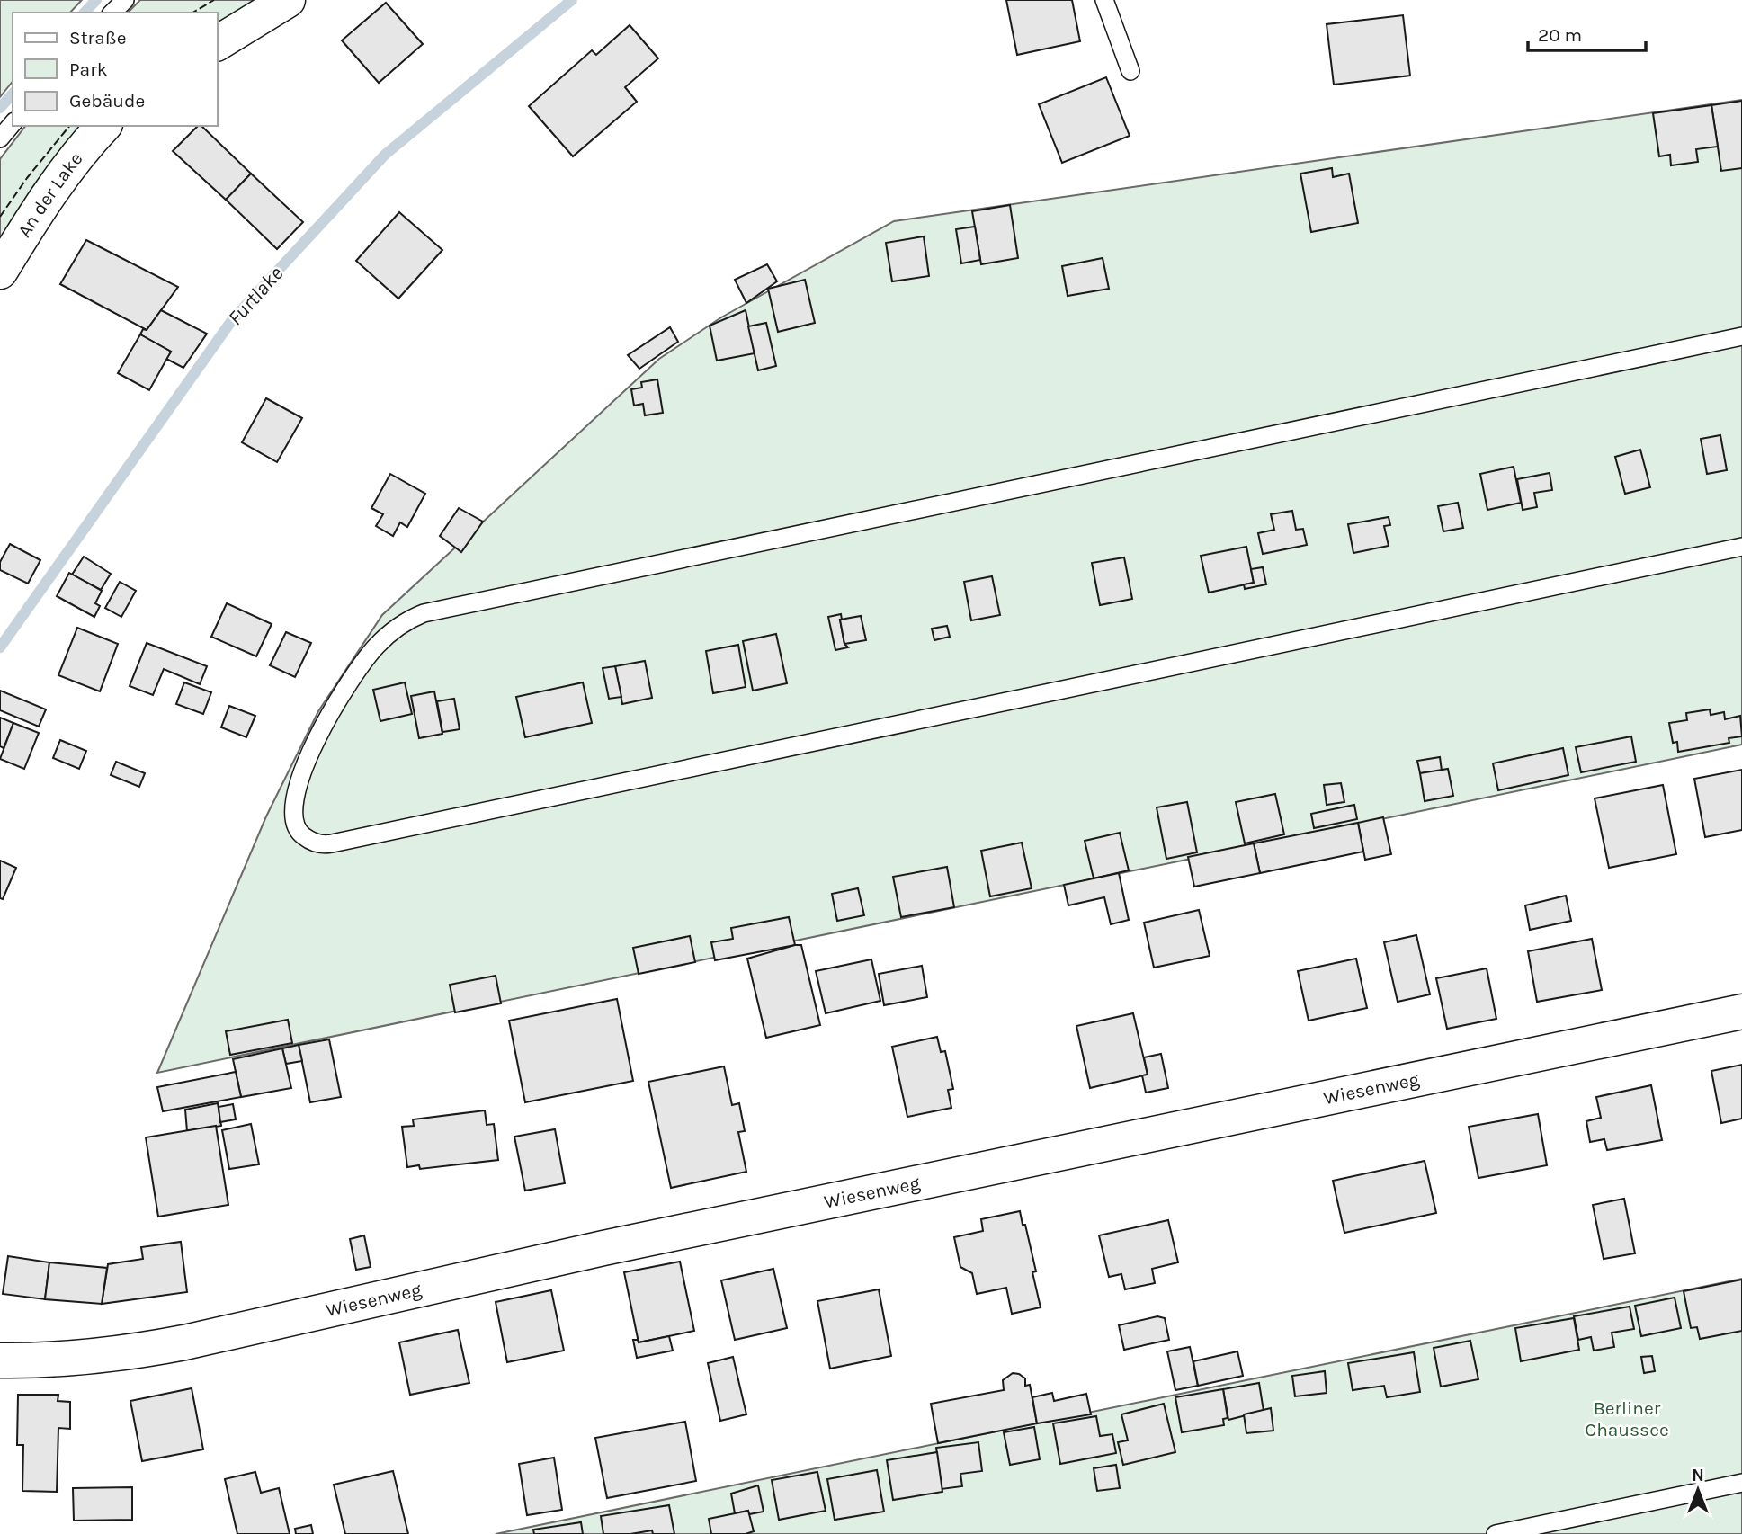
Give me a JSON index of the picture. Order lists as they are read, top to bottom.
{
  "streets": {
    "street": ["An der Lake", "Wiesenweg"]
  },
  "water": ["Furtlake"],
  "parks": ["Berliner Chaussee"],
  "legend": ["Straße", "Park", "Gebäude"],
  "scale_bar": "20 m",
  "north": "top"
}
